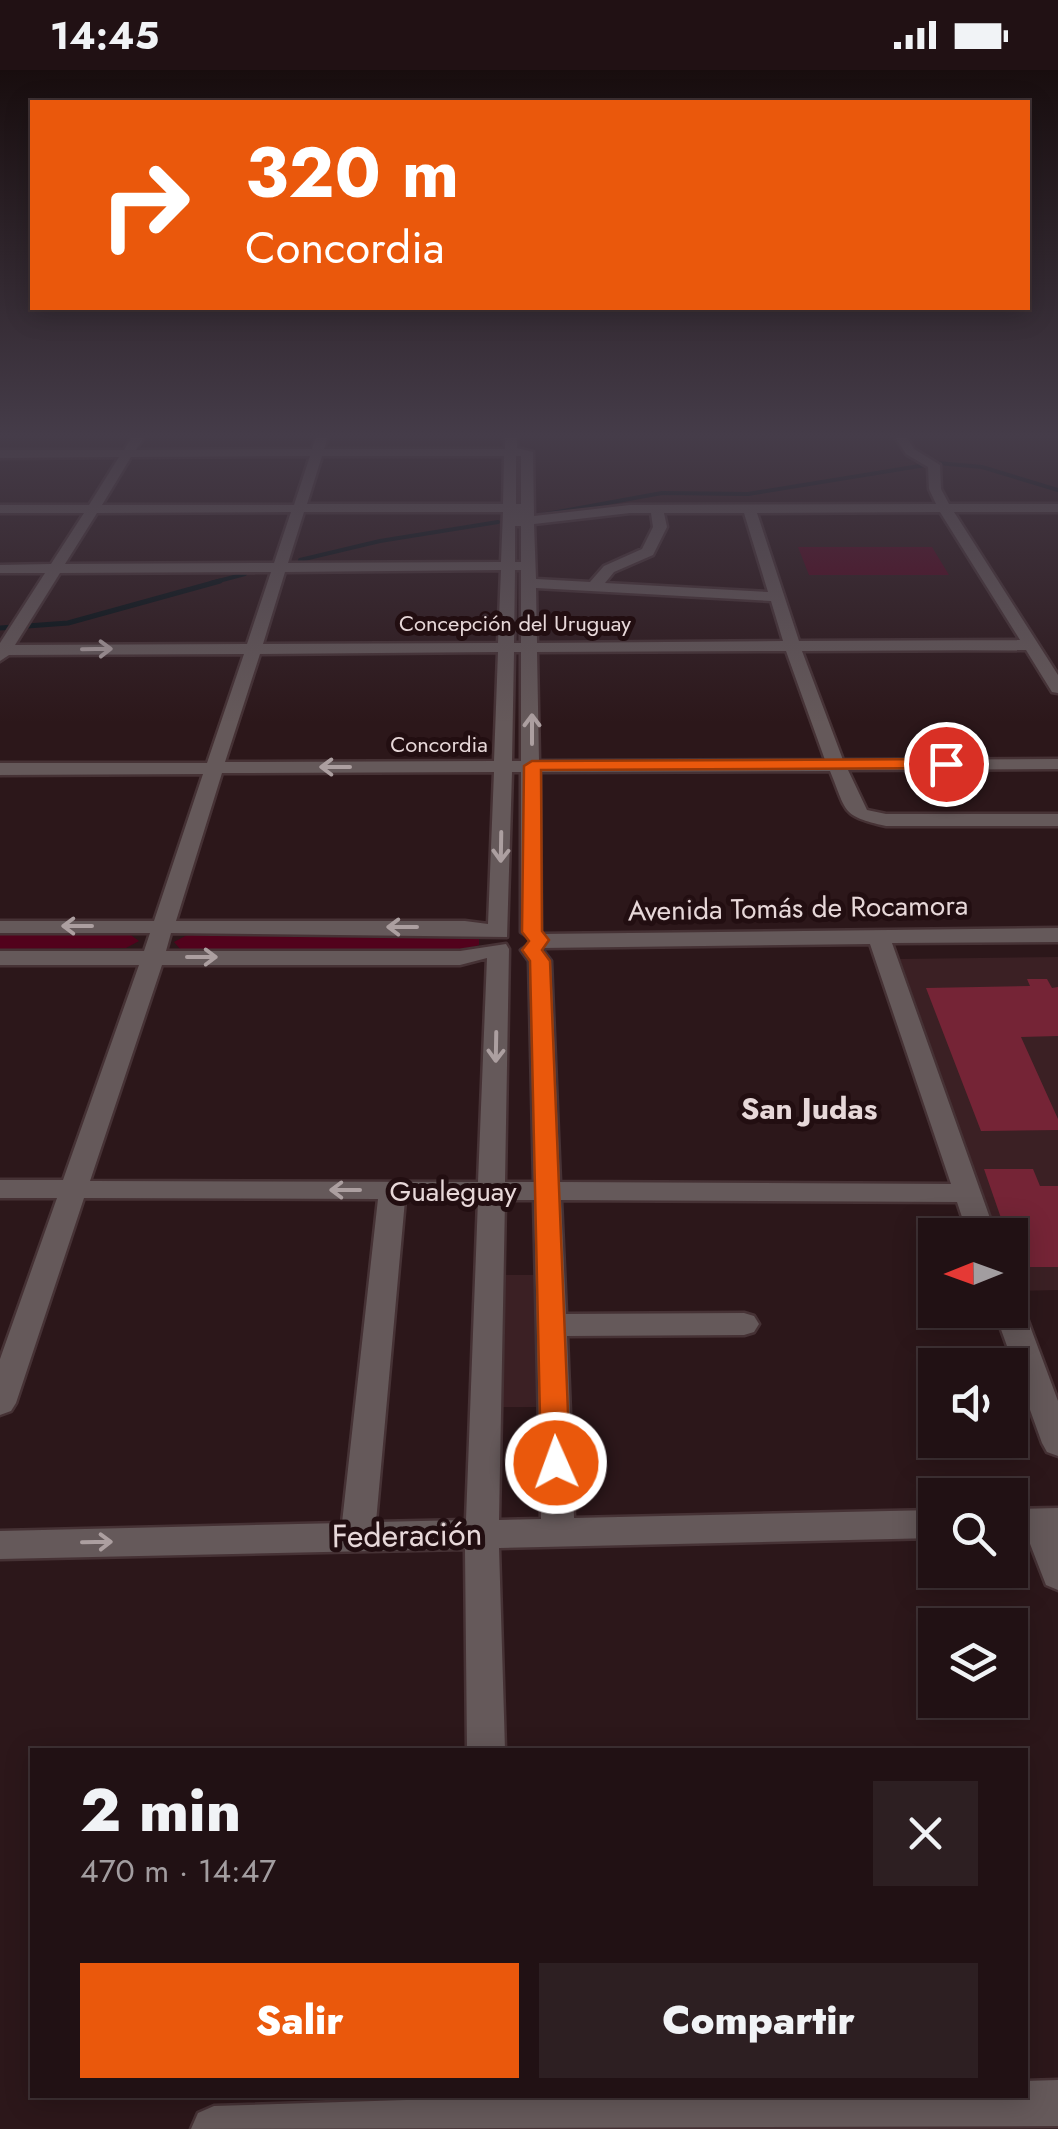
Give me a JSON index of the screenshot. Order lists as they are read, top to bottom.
{
  "streets": {
    "street": [
      "Concepción del Uruguay",
      "Concordia",
      "Avenida Tomás de Rocamora",
      "Gualeguay",
      "Federación"
    ]
  },
  "one_way": ["Federación"],
  "districts": ["San Judas"],
  "north": "left",
  "page": {
    "status": "14:45",
    "turn": ["320 m", "Concordia"],
    "heading": ["2 min", "470 m · 14:47"],
    "buttons": ["Salir", "Compartir"]
  }
}
